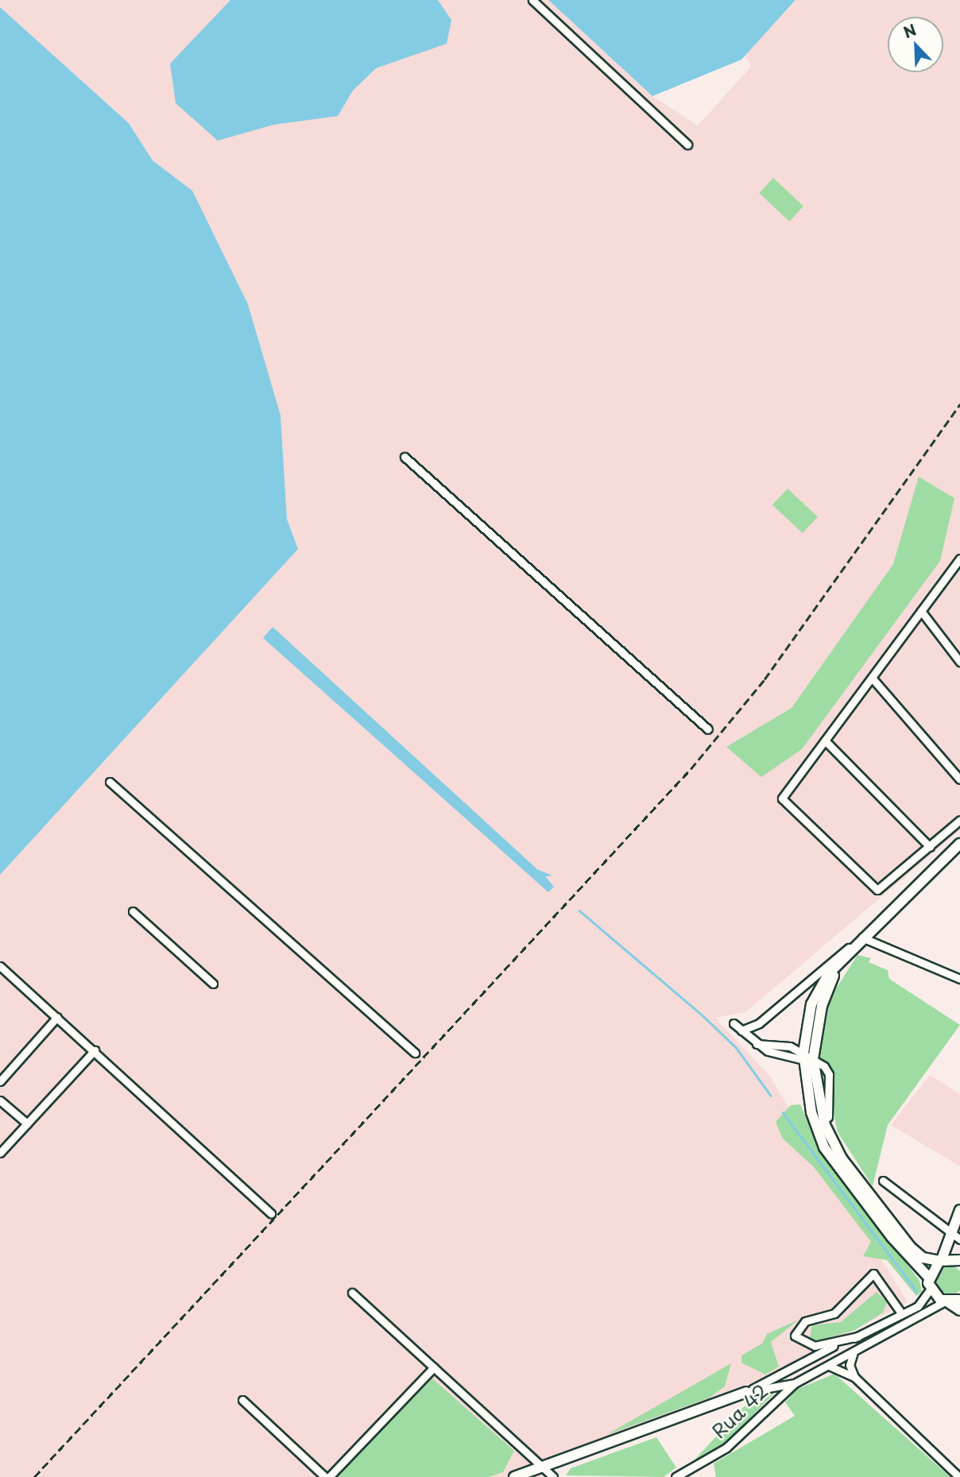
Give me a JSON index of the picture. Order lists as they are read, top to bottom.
{
  "streets": {
    "street": ["Rua 42"]
  },
  "north": "top left"
}
